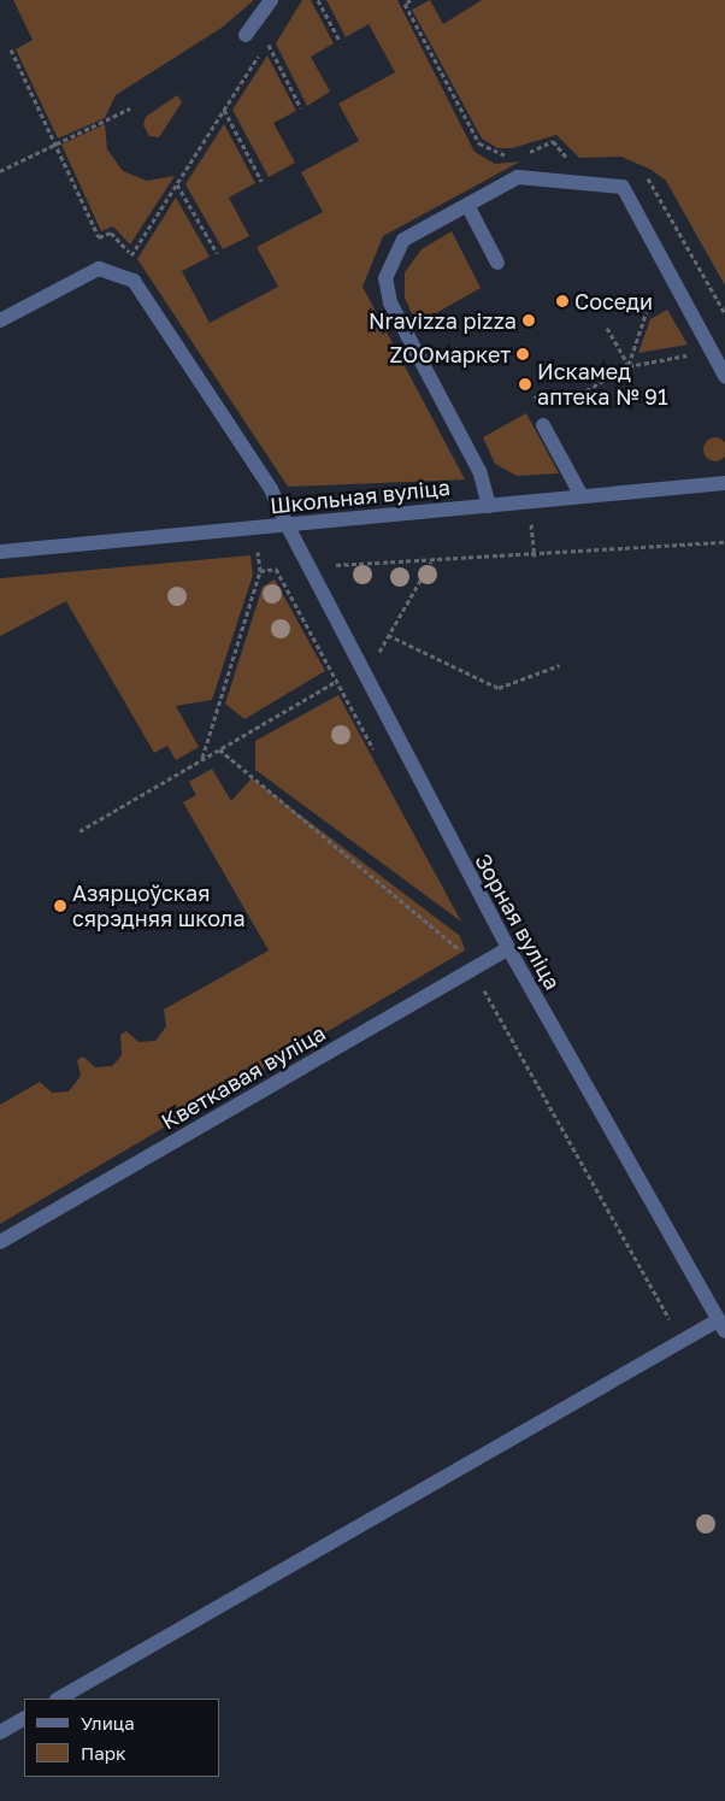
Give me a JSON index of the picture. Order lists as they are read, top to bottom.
{
  "streets": {
    "street": ["Школьная вуліца", "Зорная вуліца", "Кветкавая вуліца"]
  },
  "crossings": [
    ["Школьная вуліца", "Зорная вуліца"],
    ["Зорная вуліца", "Кветкавая вуліца"]
  ],
  "places": [
    "Соседи",
    "Nravizza pizza",
    "ZOOмаркет",
    "Искамед аптека № 91",
    "Азярцоўская сярэдняя школа"
  ],
  "legend": ["Улица", "Парк"]
}
